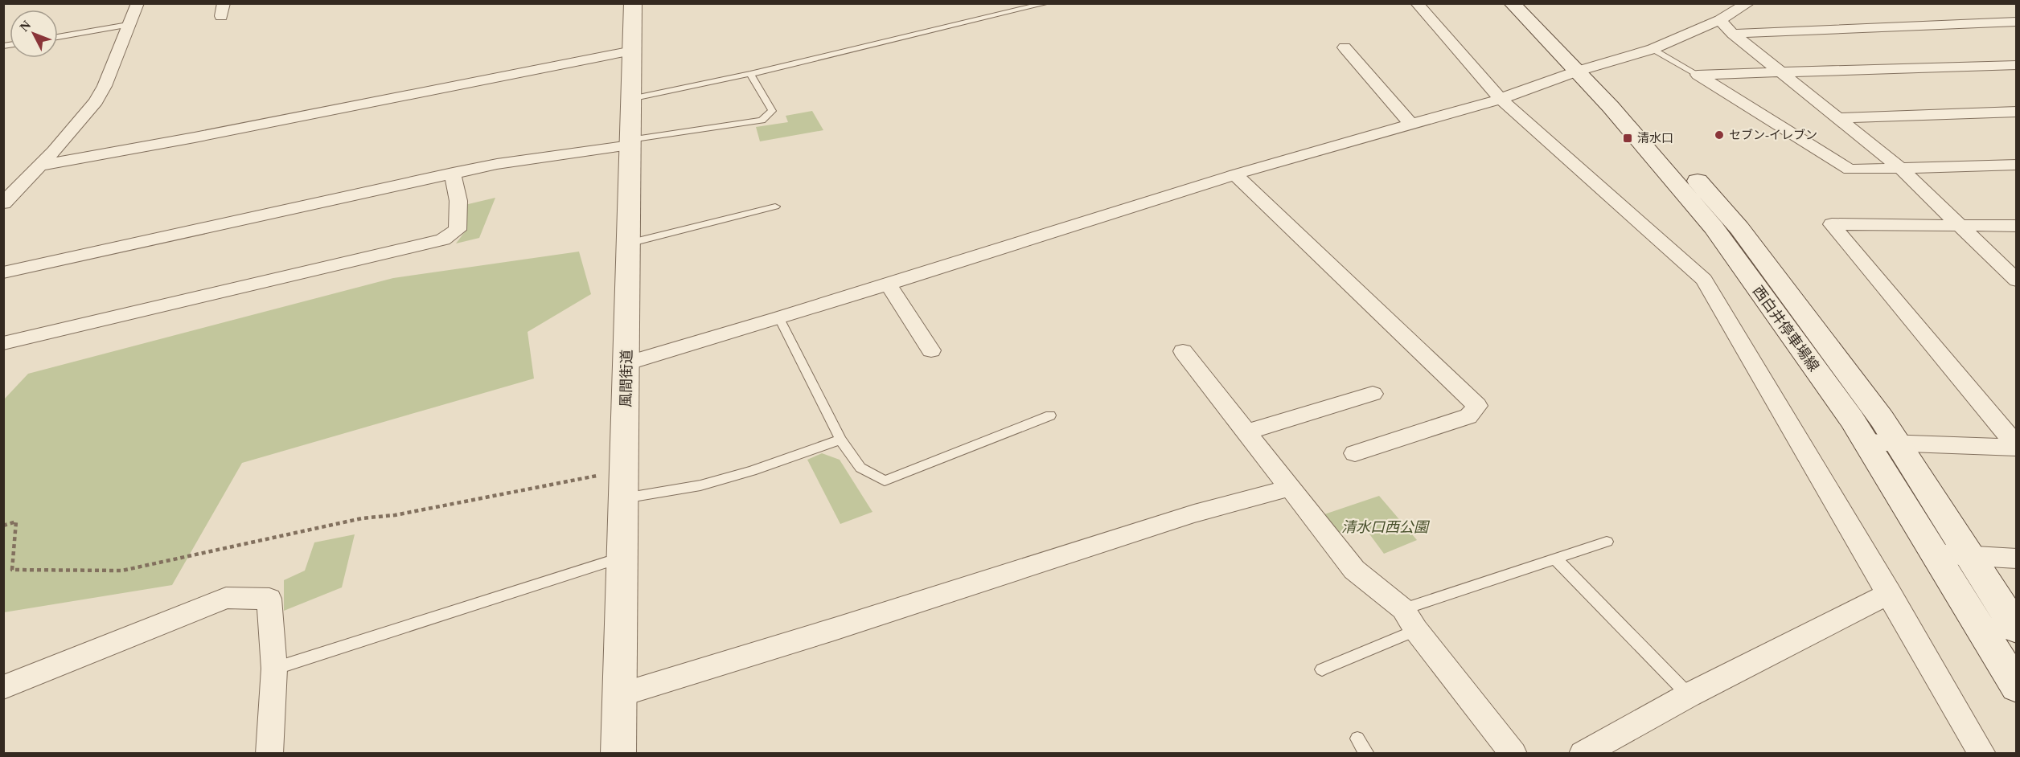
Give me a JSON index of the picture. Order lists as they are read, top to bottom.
{
  "streets": {
    "main road": ["西白井停車場線", "風間街道"]
  },
  "parks": ["清水口西公園"],
  "places": {
    "other": ["セブン-イレブン"],
    "transit": ["清水口"]
  },
  "north": "top left"
}
